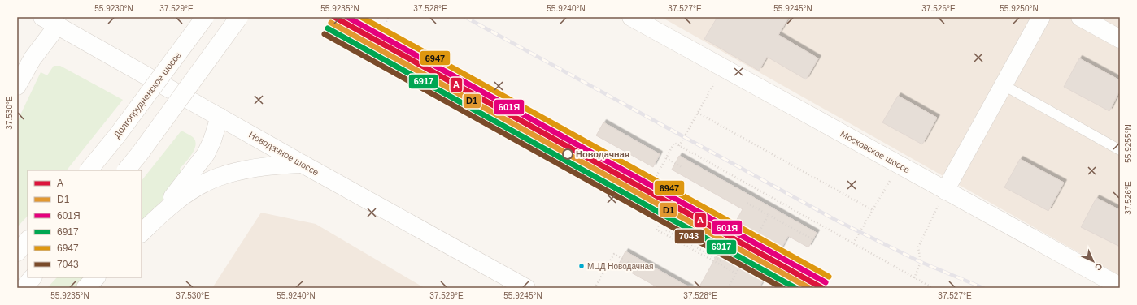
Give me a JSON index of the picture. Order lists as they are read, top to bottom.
{
  "streets": {
    "street": ["Долгопрудненское шоссе", "Московское шоссе", "Новодачное шоссе"]
  },
  "places": ["Новодачная", "МЦД Новодачная"],
  "lines": [
    "transit line A",
    "transit line 601Я",
    "transit line 6947",
    "transit line D1",
    "transit line 6917",
    "transit line 7043"
  ],
  "legend": [
    "A",
    "D1",
    "601Я",
    "6917",
    "6947",
    "7043"
  ],
  "north": "bottom right",
  "coordinates": [
    "55.9230°N",
    "37.529°E",
    "55.9235°N",
    "37.528°E",
    "55.9240°N",
    "37.527°E",
    "55.9245°N",
    "37.526°E",
    "55.9250°N",
    "37.530°E",
    "55.9255°N"
  ]
}
